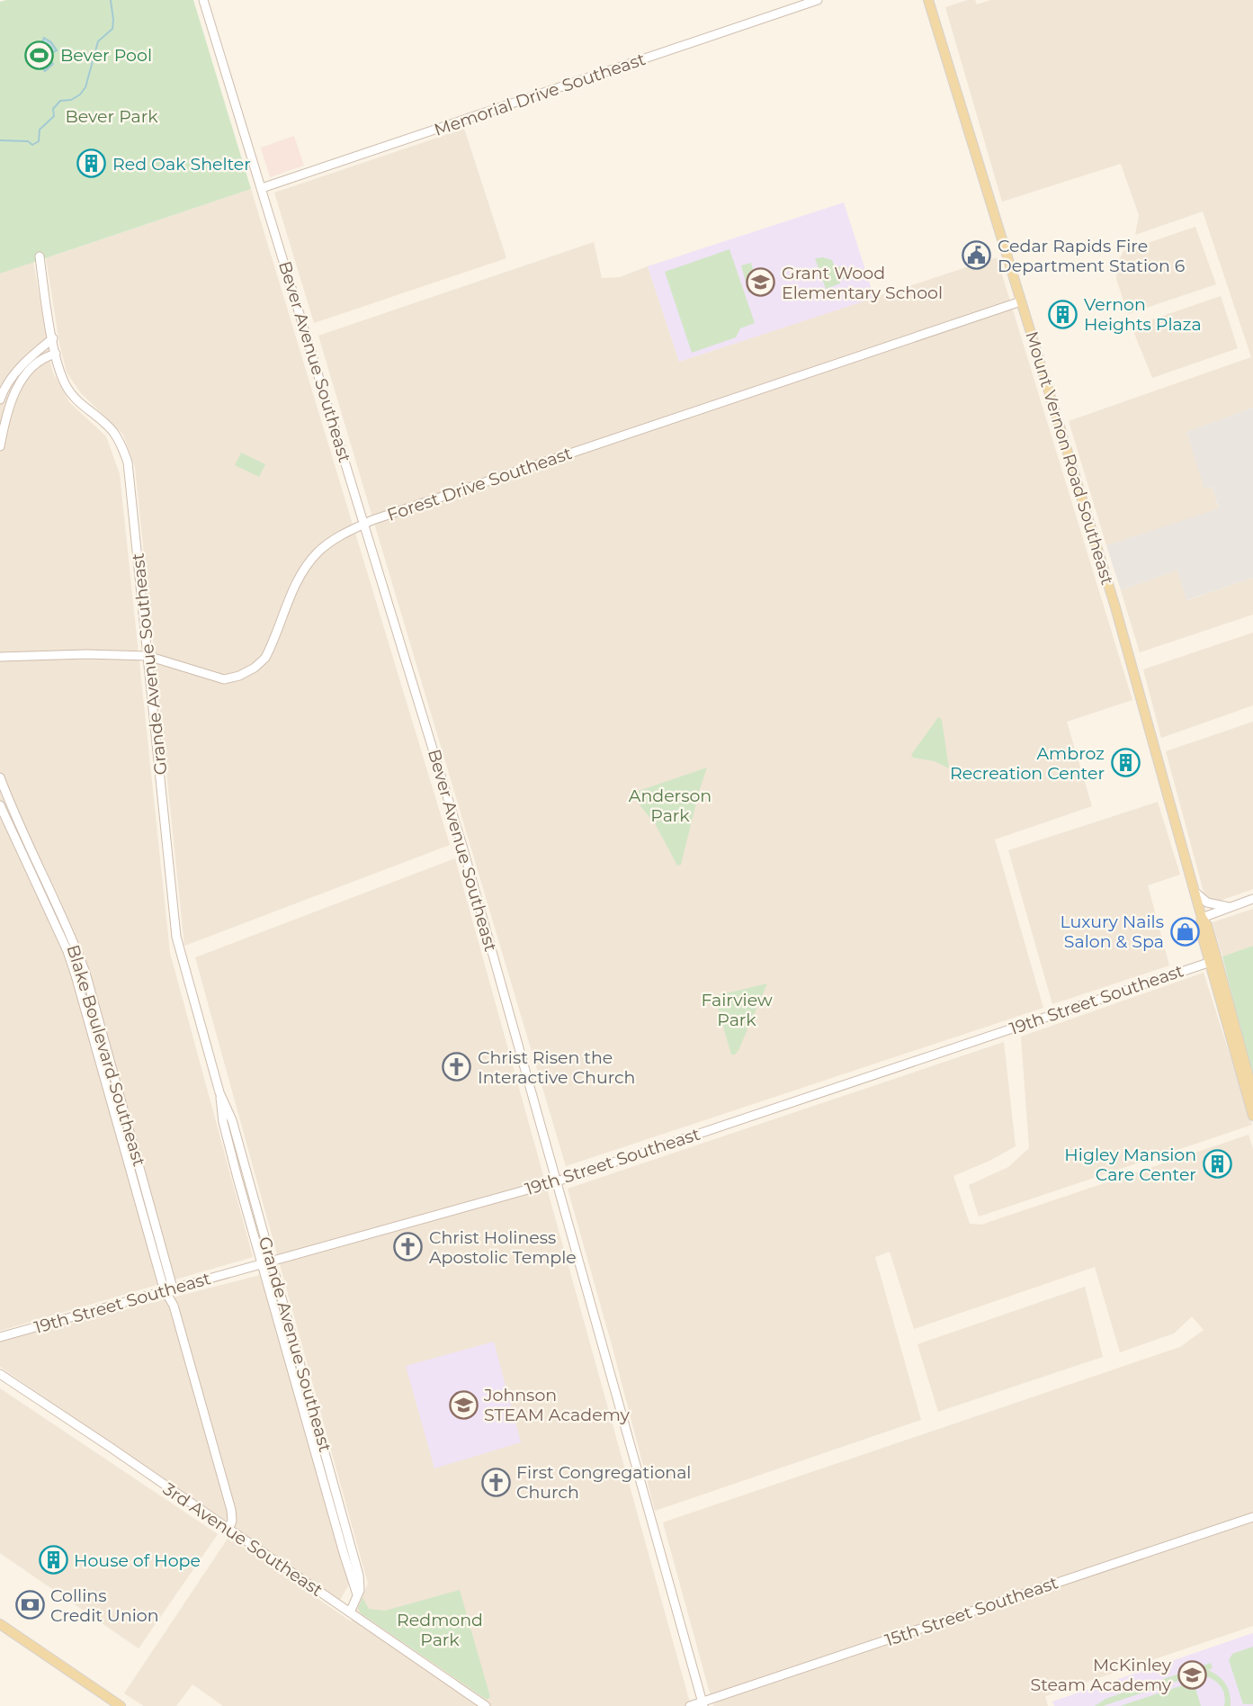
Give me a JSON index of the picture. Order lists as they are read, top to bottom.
{
  "streets": {
    "main road": ["Mount Vernon Road Southeast"],
    "street": [
      "Memorial Drive Southeast",
      "Bever Avenue Southeast",
      "Forest Drive Southeast",
      "Grande Avenue Southeast",
      "19th Street Southeast",
      "Blake Boulevard Southeast",
      "3rd Avenue Southeast",
      "15th Street Southeast"
    ]
  },
  "crossings": [
    ["Memorial Drive Southeast", "Bever Avenue Southeast"],
    ["Bever Avenue Southeast", "Forest Drive Southeast"],
    ["Bever Avenue Southeast", "19th Street Southeast"],
    ["Bever Avenue Southeast", "15th Street Southeast"],
    ["Mount Vernon Road Southeast", "Forest Drive Southeast"],
    ["Mount Vernon Road Southeast", "19th Street Southeast"],
    ["Forest Drive Southeast", "Grande Avenue Southeast"],
    ["Grande Avenue Southeast", "19th Street Southeast"],
    ["Grande Avenue Southeast", "3rd Avenue Southeast"],
    ["19th Street Southeast", "Blake Boulevard Southeast"],
    ["Blake Boulevard Southeast", "3rd Avenue Southeast"]
  ],
  "parks": [
    "Bever Park",
    "Anderson Park",
    "Fairview Park",
    "Redmond Park"
  ],
  "places": {
    "sports": ["Bever Pool"],
    "building": [
      "Red Oak Shelter",
      "Vernon Heights Plaza",
      "Ambroz Recreation Center",
      "Higley Mansion Care Center",
      "House of Hope"
    ],
    "public building": ["Cedar Rapids Fire Department Station 6"],
    "school or university": ["Grant Wood Elementary School", "Johnson STEAM Academy", "McKinley Steam Academy"],
    "shop": ["Luxury Nails Salon & Spa"],
    "church": ["Christ Risen the Interactive Church", "Christ Holiness Apostolic Temple", "First Congregational Church"],
    "bank": ["Collins Credit Union"]
  }
}
